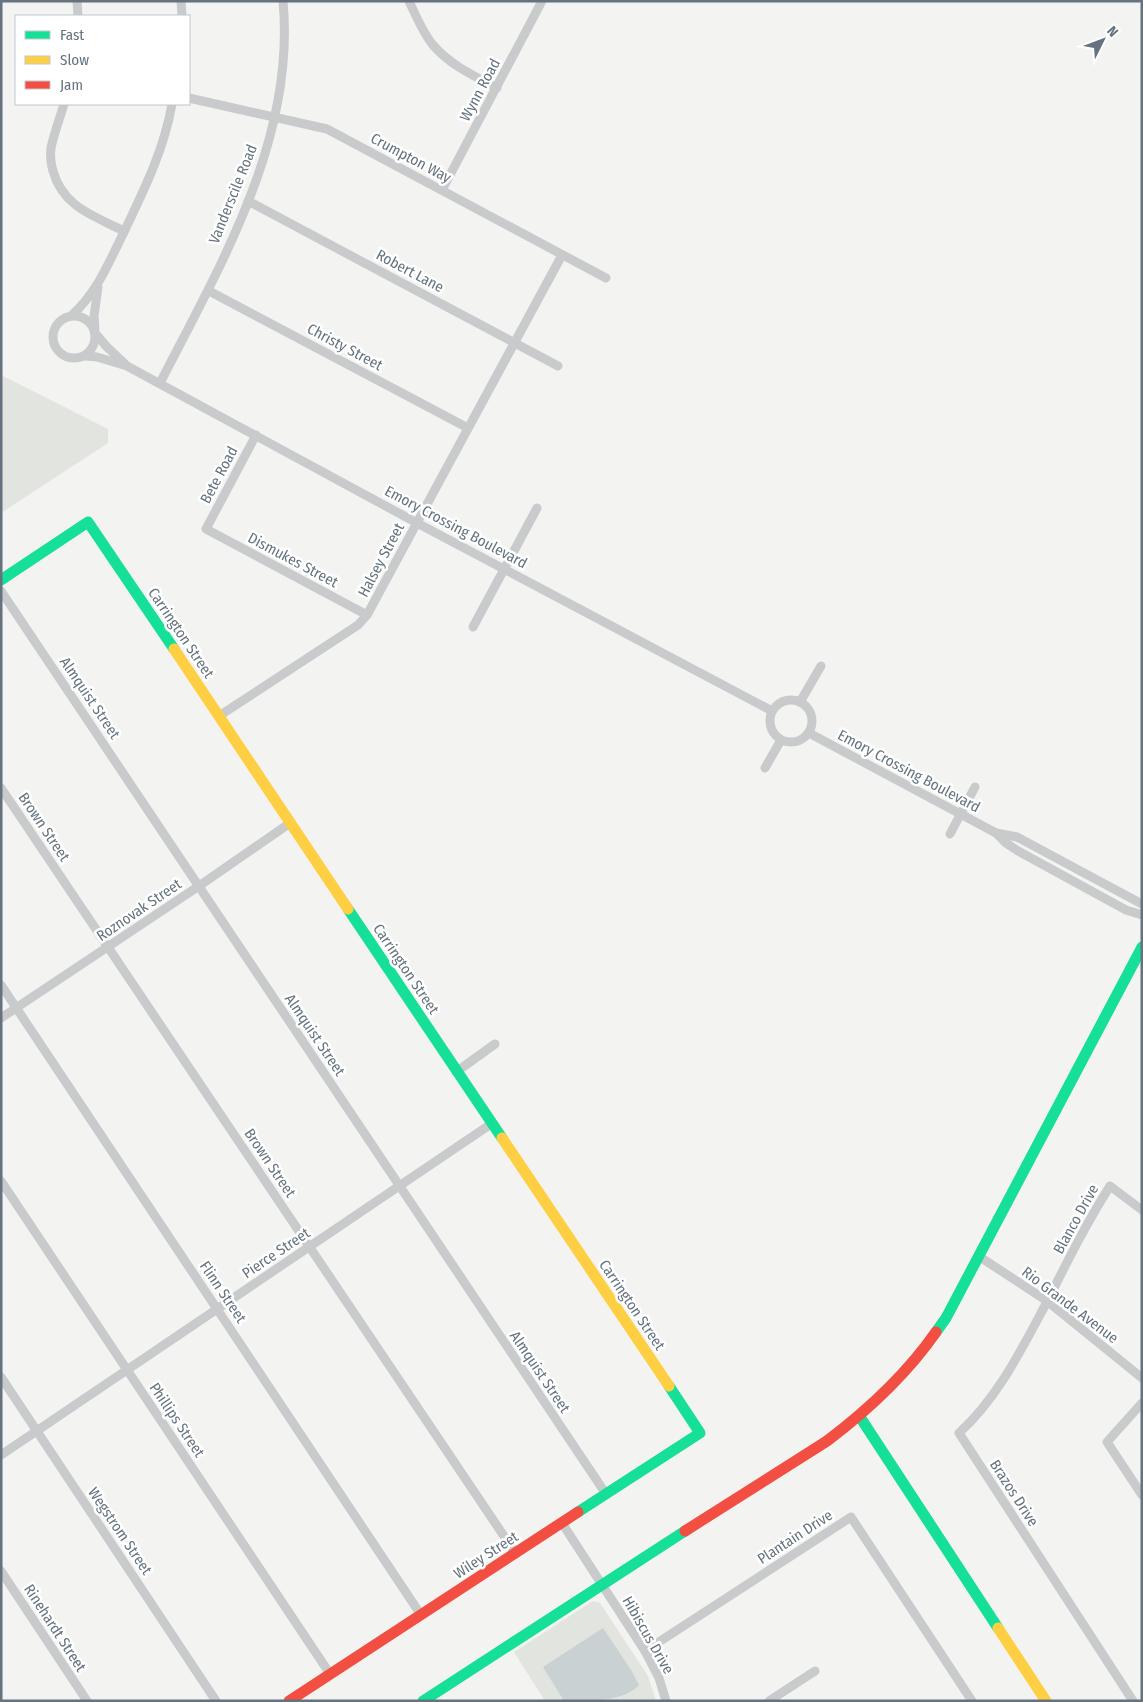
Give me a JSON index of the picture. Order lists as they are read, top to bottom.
{
  "streets": {
    "street": [
      "Wynn Road",
      "Crumpton Way",
      "Vanderscile Road",
      "Robert Lane",
      "Christy Street",
      "Bete Road",
      "Emory Crossing Boulevard",
      "Dismukes Street",
      "Halsey Street",
      "Carrington Street",
      "Almquist Street",
      "Brown Street",
      "Roznovak Street",
      "Blanco Drive",
      "Pierce Street",
      "Flinn Street",
      "Rio Grande Avenue",
      "Phillips Street",
      "Brazos Drive",
      "Wegstrom Street",
      "Plantain Drive",
      "Wiley Street",
      "Rinehardt Street",
      "Hibiscus Drive"
    ]
  },
  "crossings": [
    ["Wynn Road", "Crumpton Way"],
    ["Crumpton Way", "Vanderscile Road"],
    ["Crumpton Way", "Halsey Street"],
    ["Vanderscile Road", "Robert Lane"],
    ["Vanderscile Road", "Christy Street"],
    ["Vanderscile Road", "Emory Crossing Boulevard"],
    ["Robert Lane", "Halsey Street"],
    ["Christy Street", "Halsey Street"],
    ["Bete Road", "Emory Crossing Boulevard"],
    ["Bete Road", "Dismukes Street"],
    ["Emory Crossing Boulevard", "Halsey Street"],
    ["Dismukes Street", "Halsey Street"],
    ["Halsey Street", "Carrington Street"],
    ["Carrington Street", "Roznovak Street"],
    ["Carrington Street", "Pierce Street"],
    ["Carrington Street", "Wiley Street"],
    ["Almquist Street", "Roznovak Street"],
    ["Almquist Street", "Pierce Street"],
    ["Almquist Street", "Wiley Street"],
    ["Brown Street", "Roznovak Street"],
    ["Brown Street", "Pierce Street"],
    ["Brown Street", "Wiley Street"],
    ["Roznovak Street", "Flinn Street"],
    ["Blanco Drive", "Rio Grande Avenue"],
    ["Blanco Drive", "Brazos Drive"],
    ["Pierce Street", "Flinn Street"],
    ["Pierce Street", "Phillips Street"],
    ["Pierce Street", "Wegstrom Street"],
    ["Flinn Street", "Wiley Street"],
    ["Rio Grande Avenue", "Brazos Drive"],
    ["Phillips Street", "Wiley Street"],
    ["Plantain Drive", "Hibiscus Drive"],
    ["Wiley Street", "Hibiscus Drive"]
  ],
  "legend": ["Fast", "Slow", "Jam"],
  "north": "top right"
}
